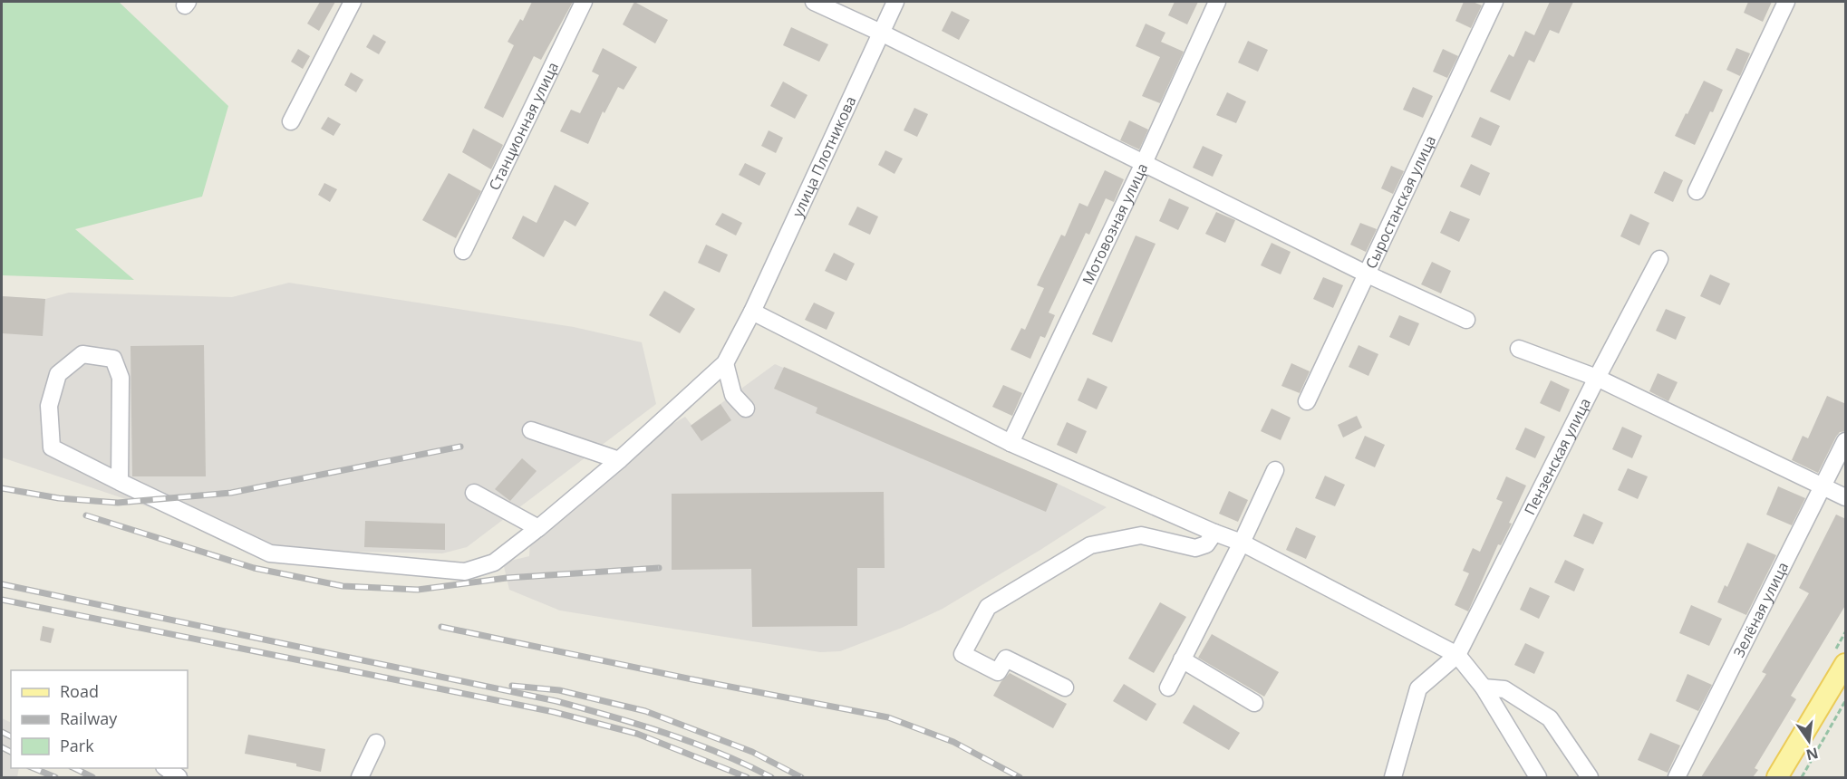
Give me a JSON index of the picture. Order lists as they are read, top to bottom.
{
  "streets": {
    "street": [
      "Станционная улица",
      "улица Плотникова",
      "Сыростанская улица",
      "Мотовозная улица",
      "Пензенская улица",
      "Зелёная улица"
    ]
  },
  "legend": ["Road", "Railway", "Park"],
  "north": "bottom"
}
